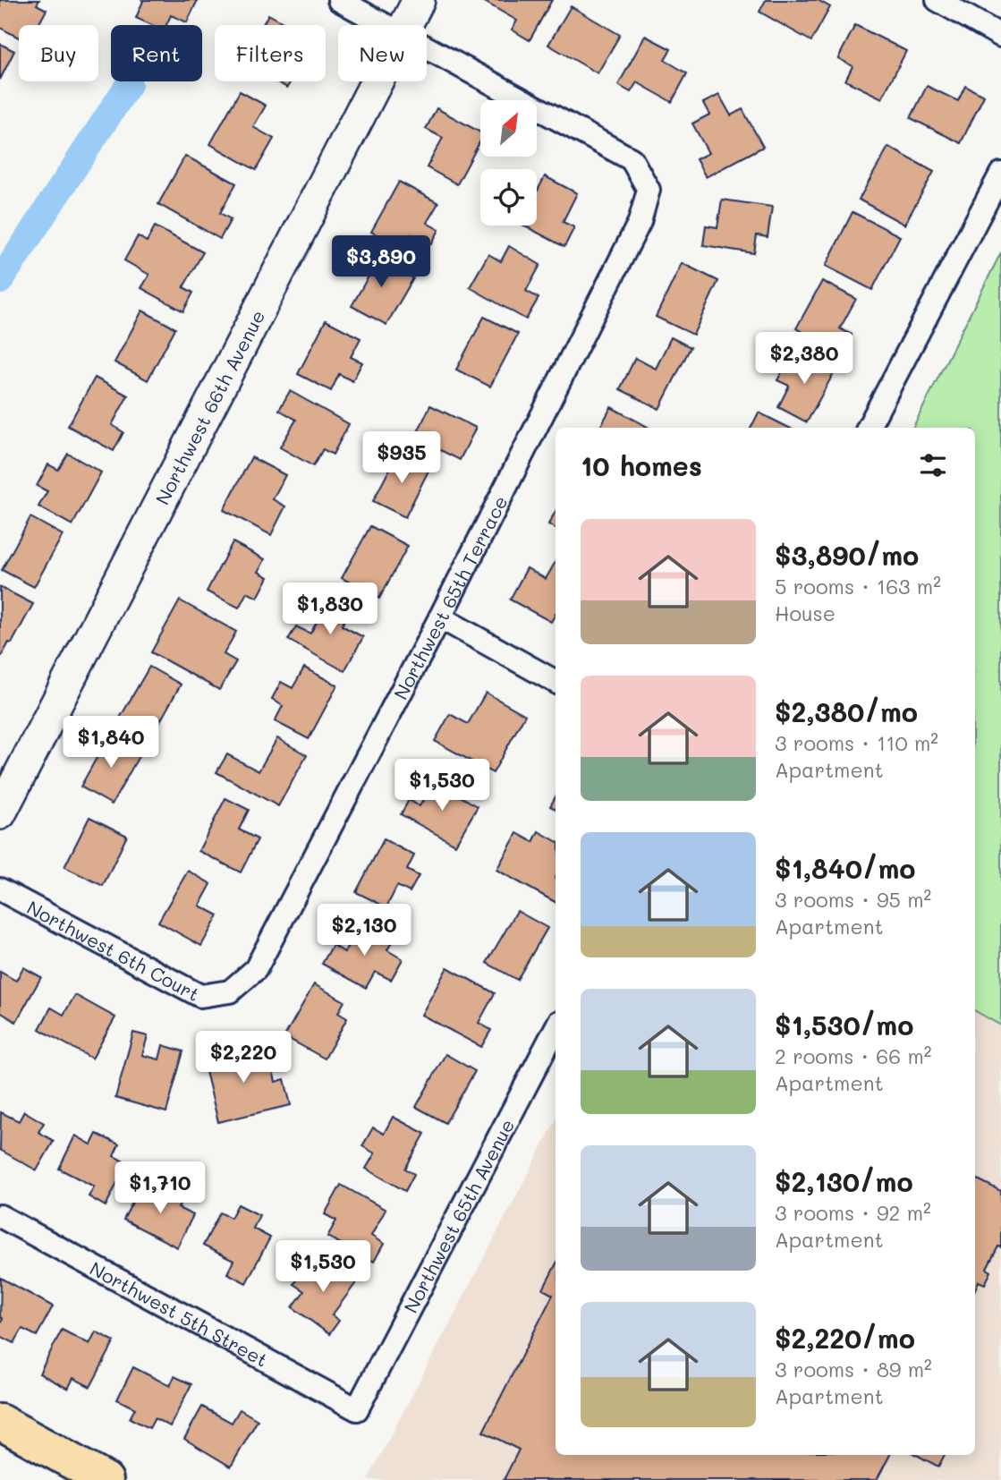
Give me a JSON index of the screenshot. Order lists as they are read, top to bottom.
{
  "streets": {
    "street": [
      "Northwest 66th Avenue",
      "Northwest 65th Terrace",
      "Northwest 6th Court",
      "Northwest 65th Avenue",
      "Northwest 5th Street"
    ]
  },
  "crossings": [
    ["Northwest 65th Terrace", "Northwest 6th Court"],
    ["Northwest 65th Avenue", "Northwest 5th Street"]
  ],
  "north": "top right",
  "page": {
    "chip": [
      "Buy",
      "Rent",
      "Filters",
      "New"
    ],
    "price": [
      "$3,890",
      "$2,380",
      "$935",
      "$1,830",
      "$1,840",
      "$1,530",
      "$2,130",
      "$2,220",
      "$1,710",
      "$1,530"
    ],
    "heading": "10 homes",
    "list": [
      {
        "name": "$3,890/mo",
        "note": "5 rooms · 163 m² · House"
      },
      {
        "name": "$2,380/mo",
        "note": "3 rooms · 110 m² · Apartment"
      },
      {
        "name": "$1,840/mo",
        "note": "3 rooms · 95 m² · Apartment"
      },
      {
        "name": "$1,530/mo",
        "note": "2 rooms · 66 m² · Apartment"
      },
      {
        "name": "$2,130/mo",
        "note": "3 rooms · 92 m² · Apartment"
      },
      {
        "name": "$2,220/mo",
        "note": "3 rooms · 89 m² · Apartment"
      }
    ]
  }
}
